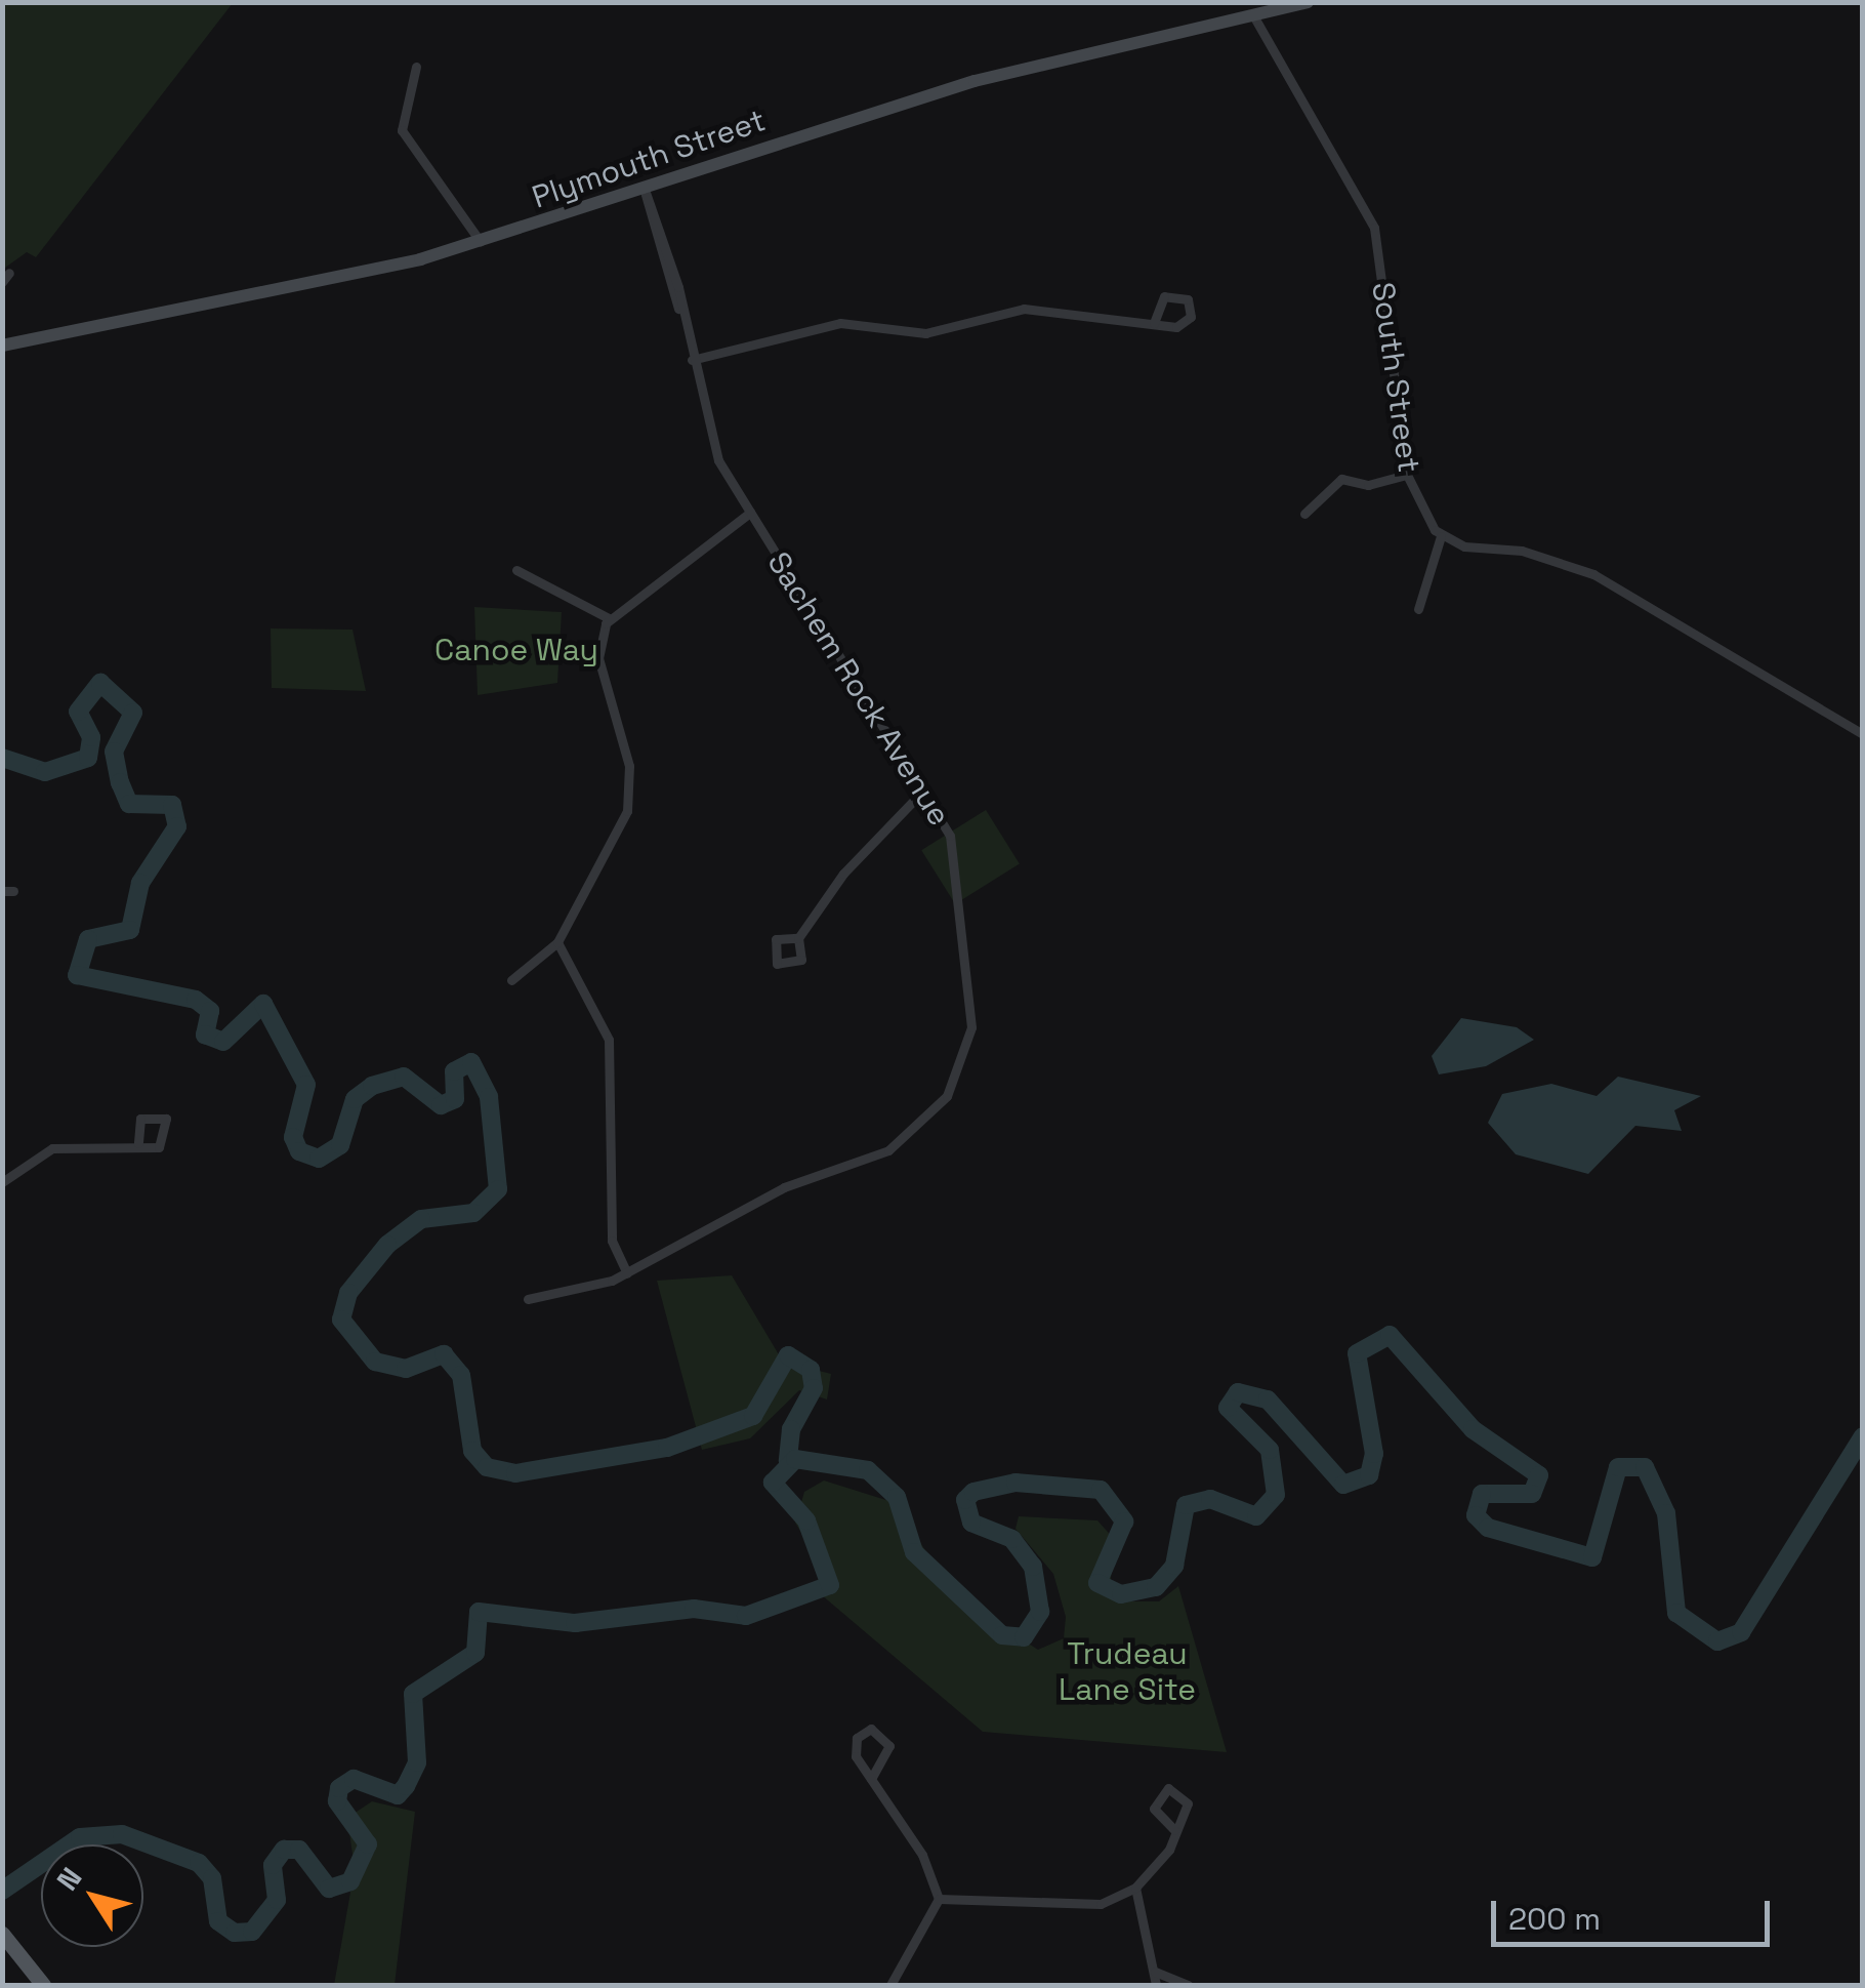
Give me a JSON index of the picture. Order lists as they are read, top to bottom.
{
  "streets": {
    "main road": ["Plymouth Street"],
    "street": ["South Street", "Sachem Rock Avenue"]
  },
  "crossings": [
    ["Plymouth Street", "South Street"],
    ["Plymouth Street", "Sachem Rock Avenue"]
  ],
  "parks": ["Canoe Way", "Trudeau Lane Site"],
  "scale_bar": "200 m",
  "north": "top left"
}
